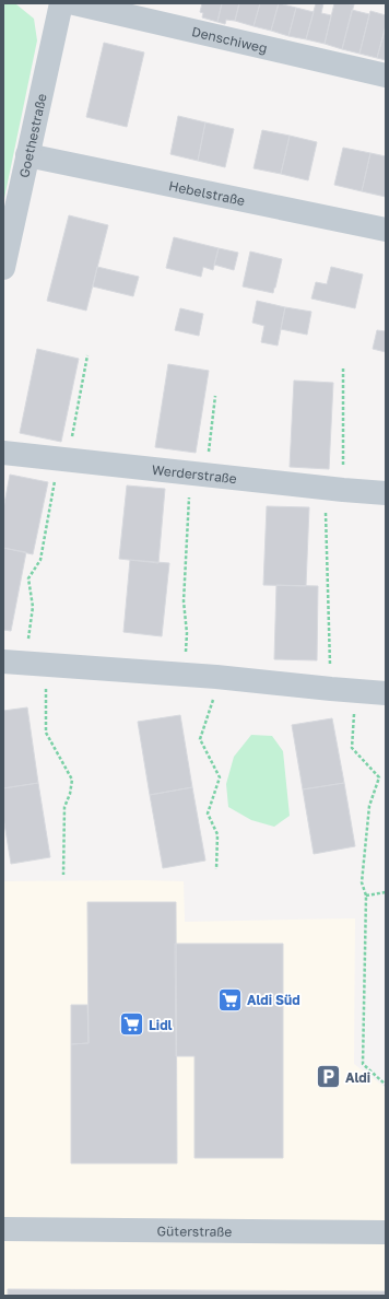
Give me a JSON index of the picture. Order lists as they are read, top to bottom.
{
  "streets": {
    "street": [
      "Denschiweg",
      "Goethestraße",
      "Hebelstraße",
      "Werderstraße",
      "Güterstraße"
    ]
  },
  "crossings": [
    ["Goethestraße", "Hebelstraße"]
  ],
  "places": {
    "supermarket": ["Aldi Süd", "Lidl"],
    "parking": ["Aldi"]
  }
}
